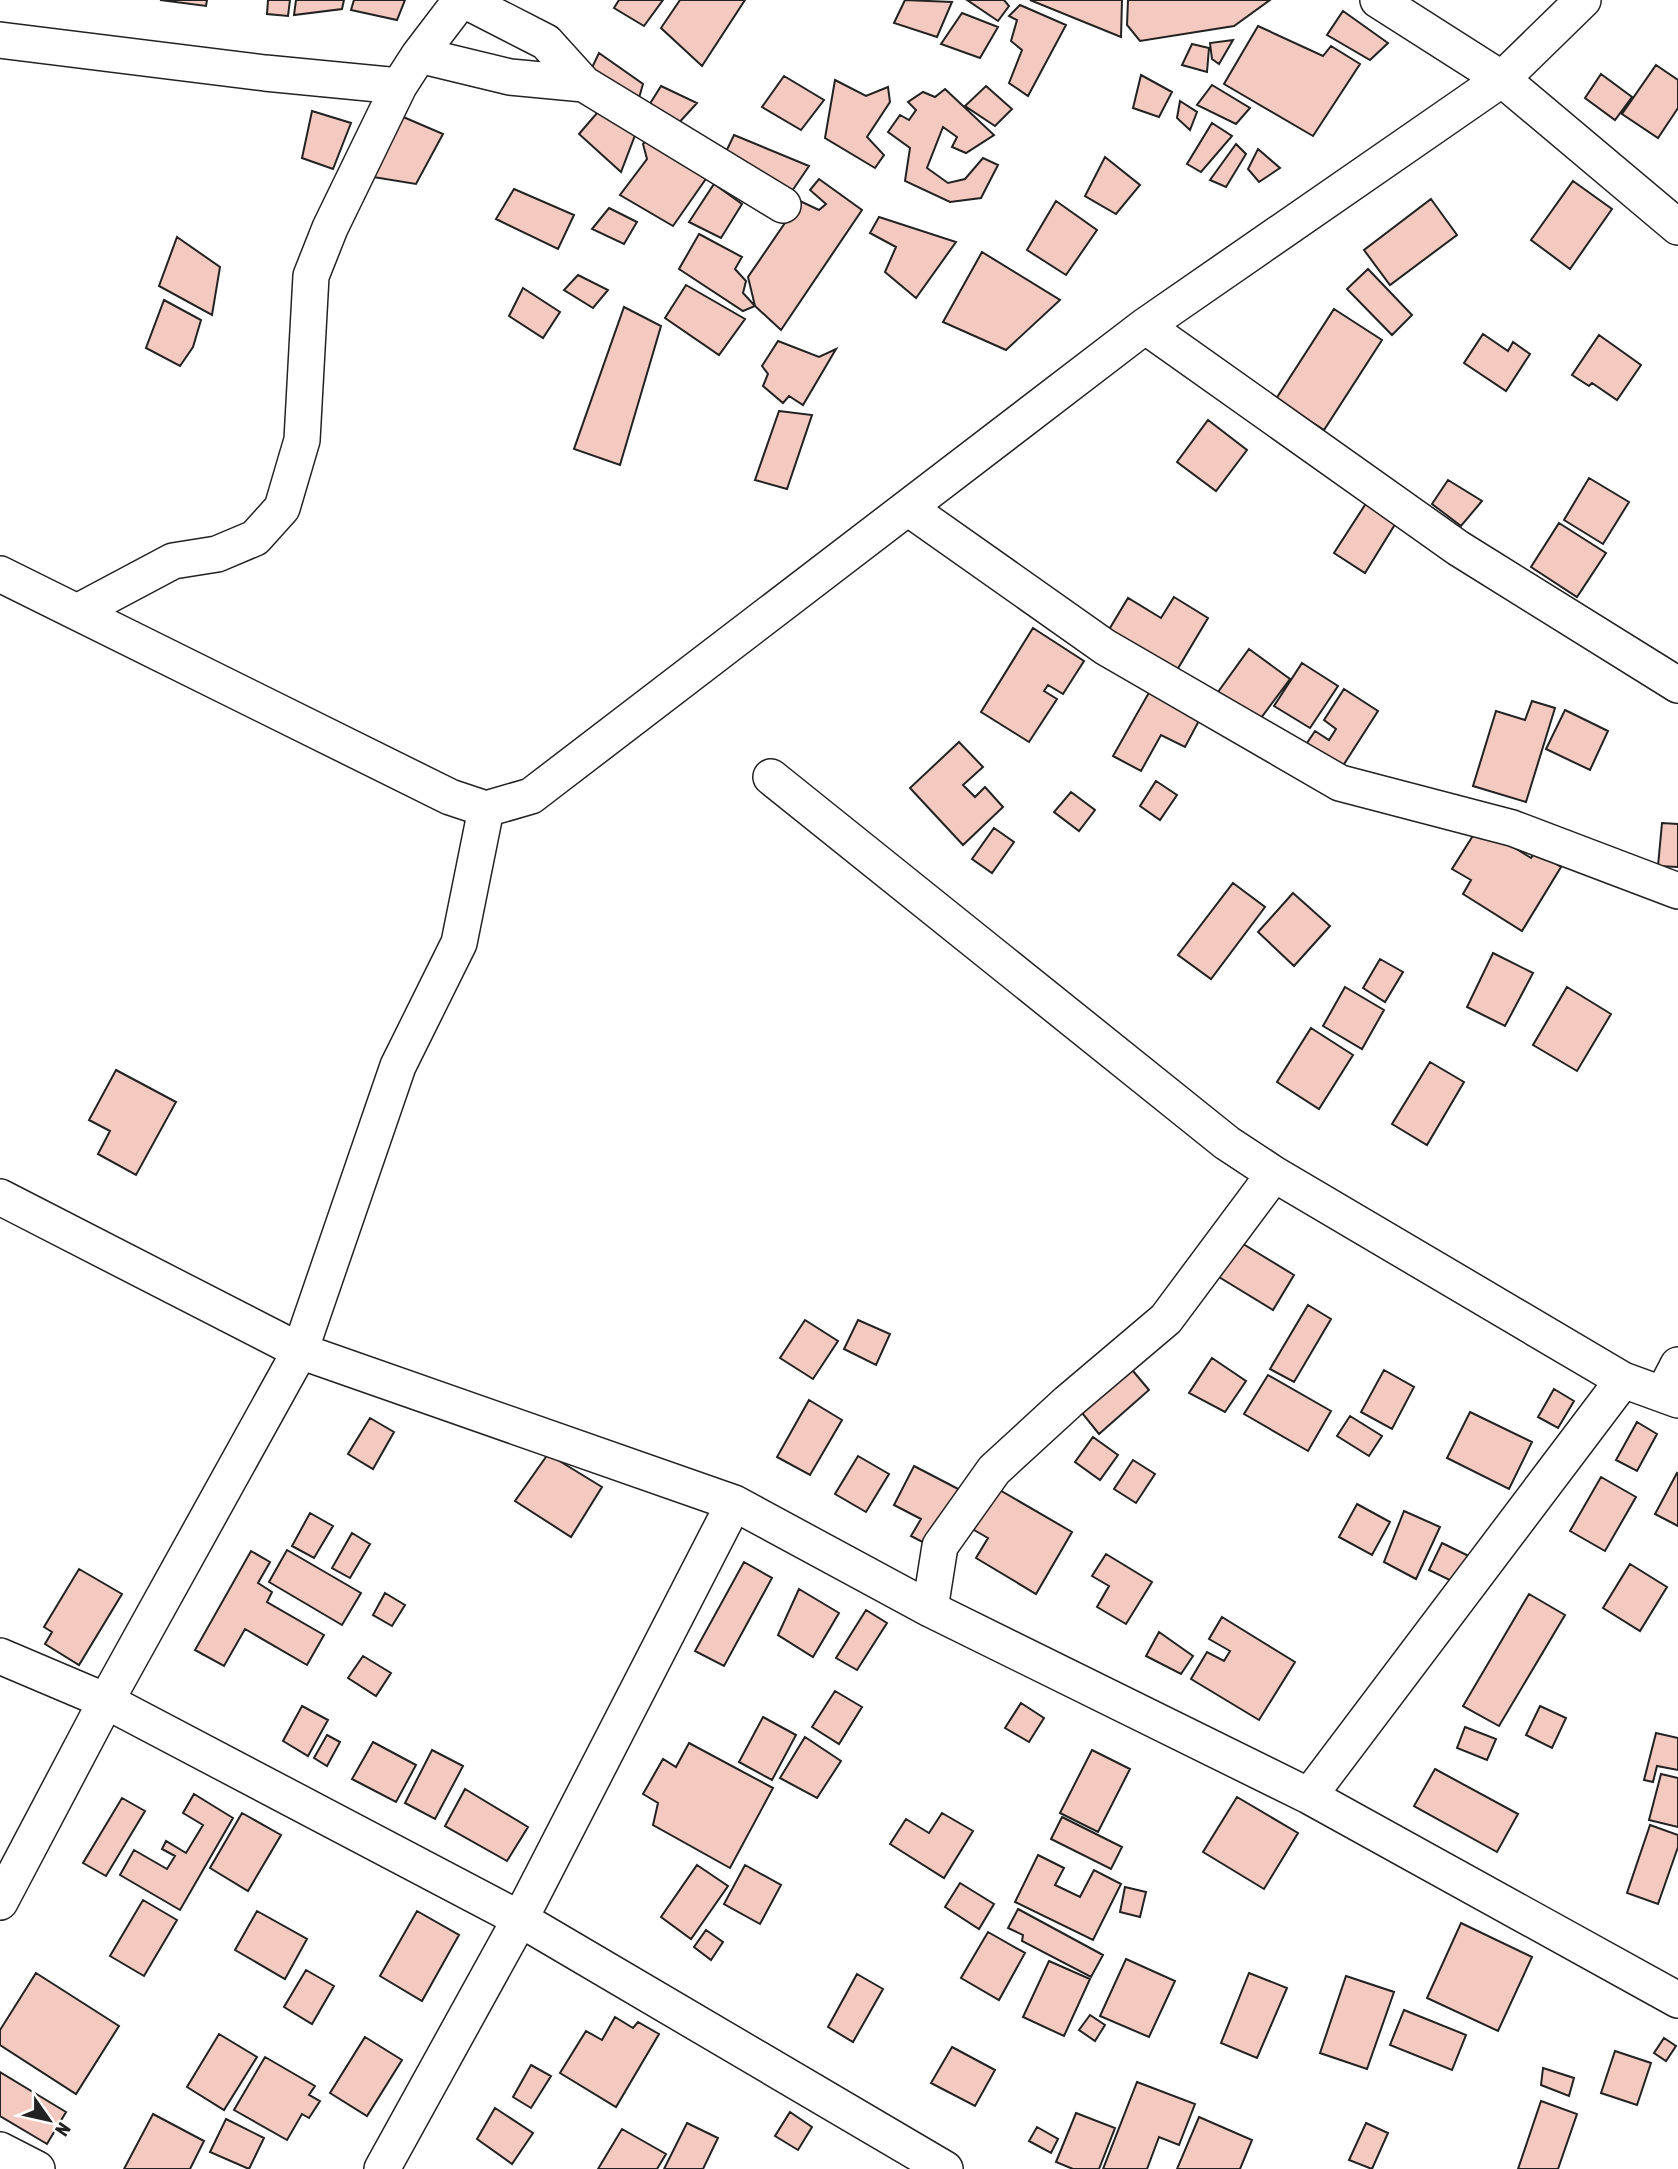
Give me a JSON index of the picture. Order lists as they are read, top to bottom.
{
  "north": "bottom right"
}
